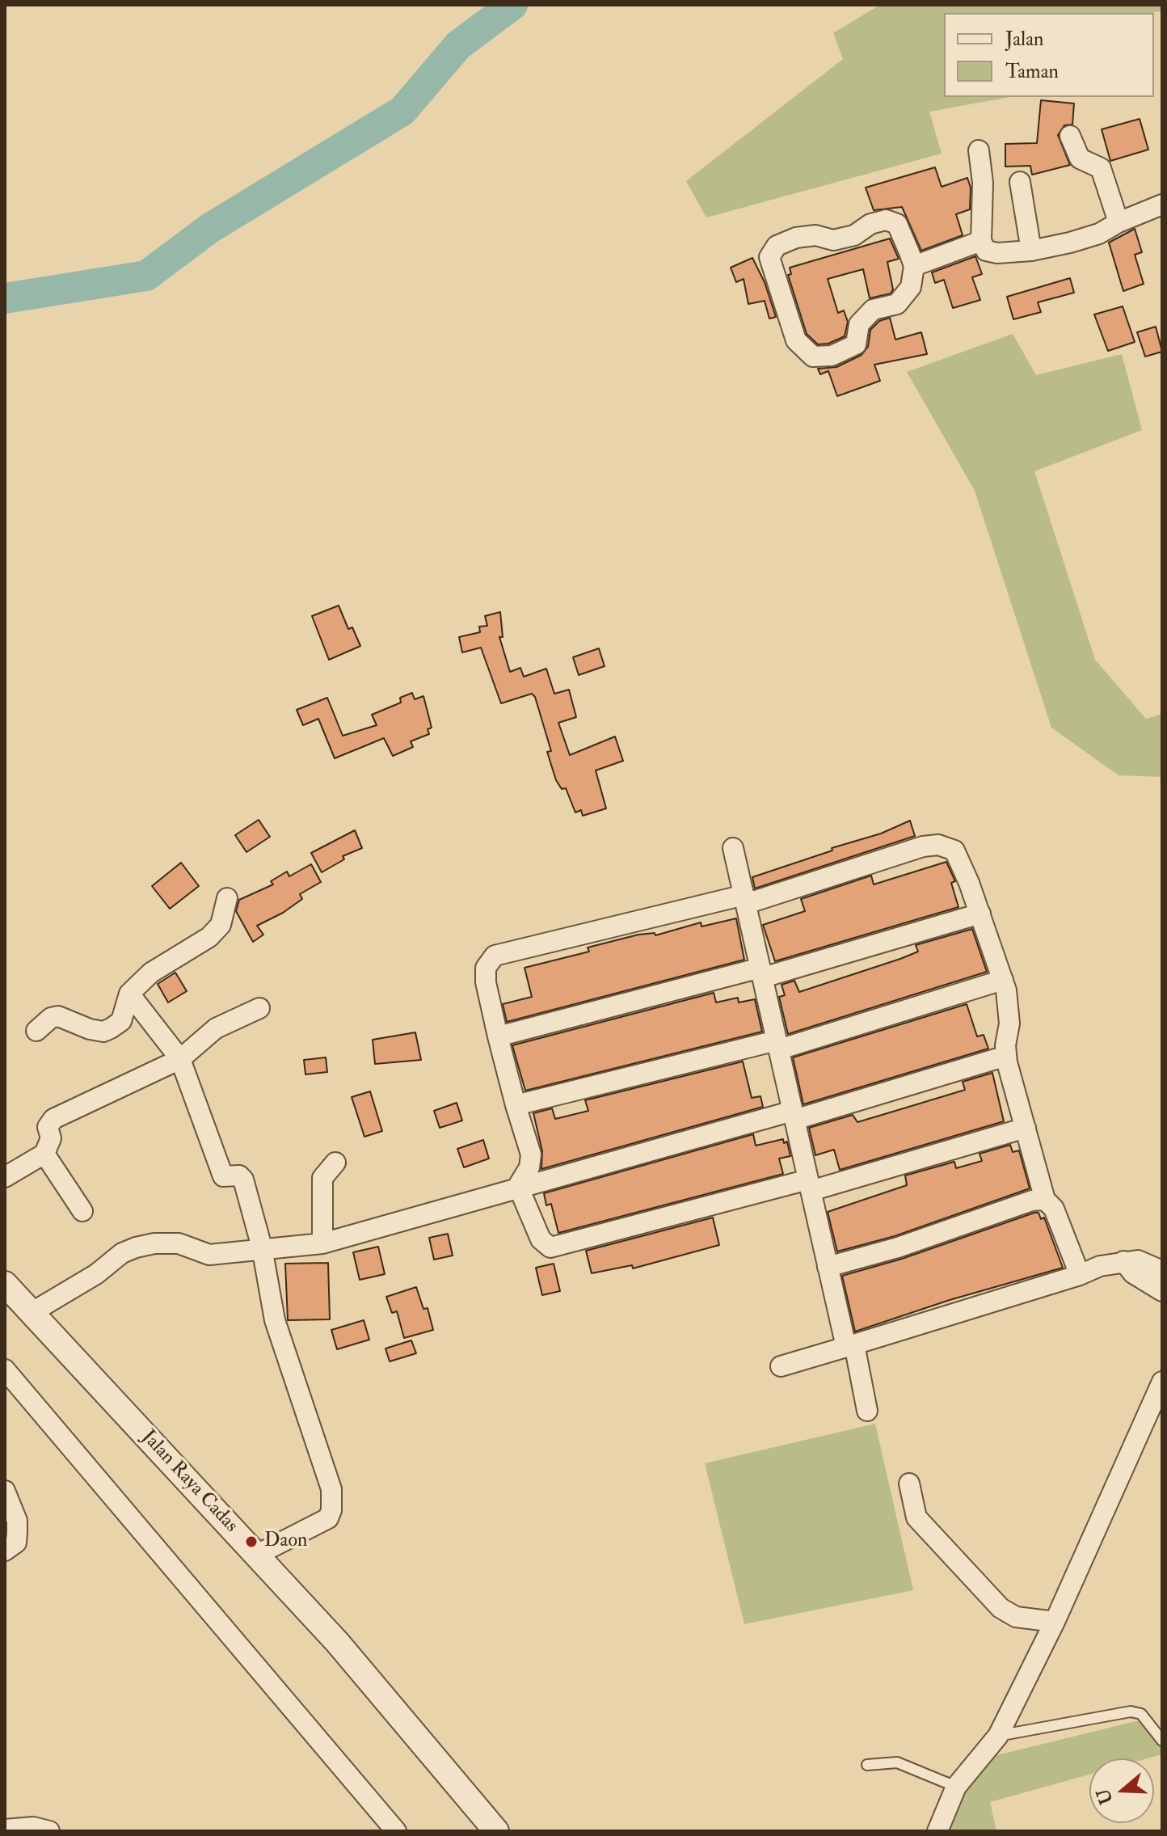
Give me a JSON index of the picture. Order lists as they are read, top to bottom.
{
  "streets": {
    "street": ["Jalan Raya Cadas"]
  },
  "places": ["Daon"],
  "legend": ["Jalan", "Taman"],
  "north": "left"
}
